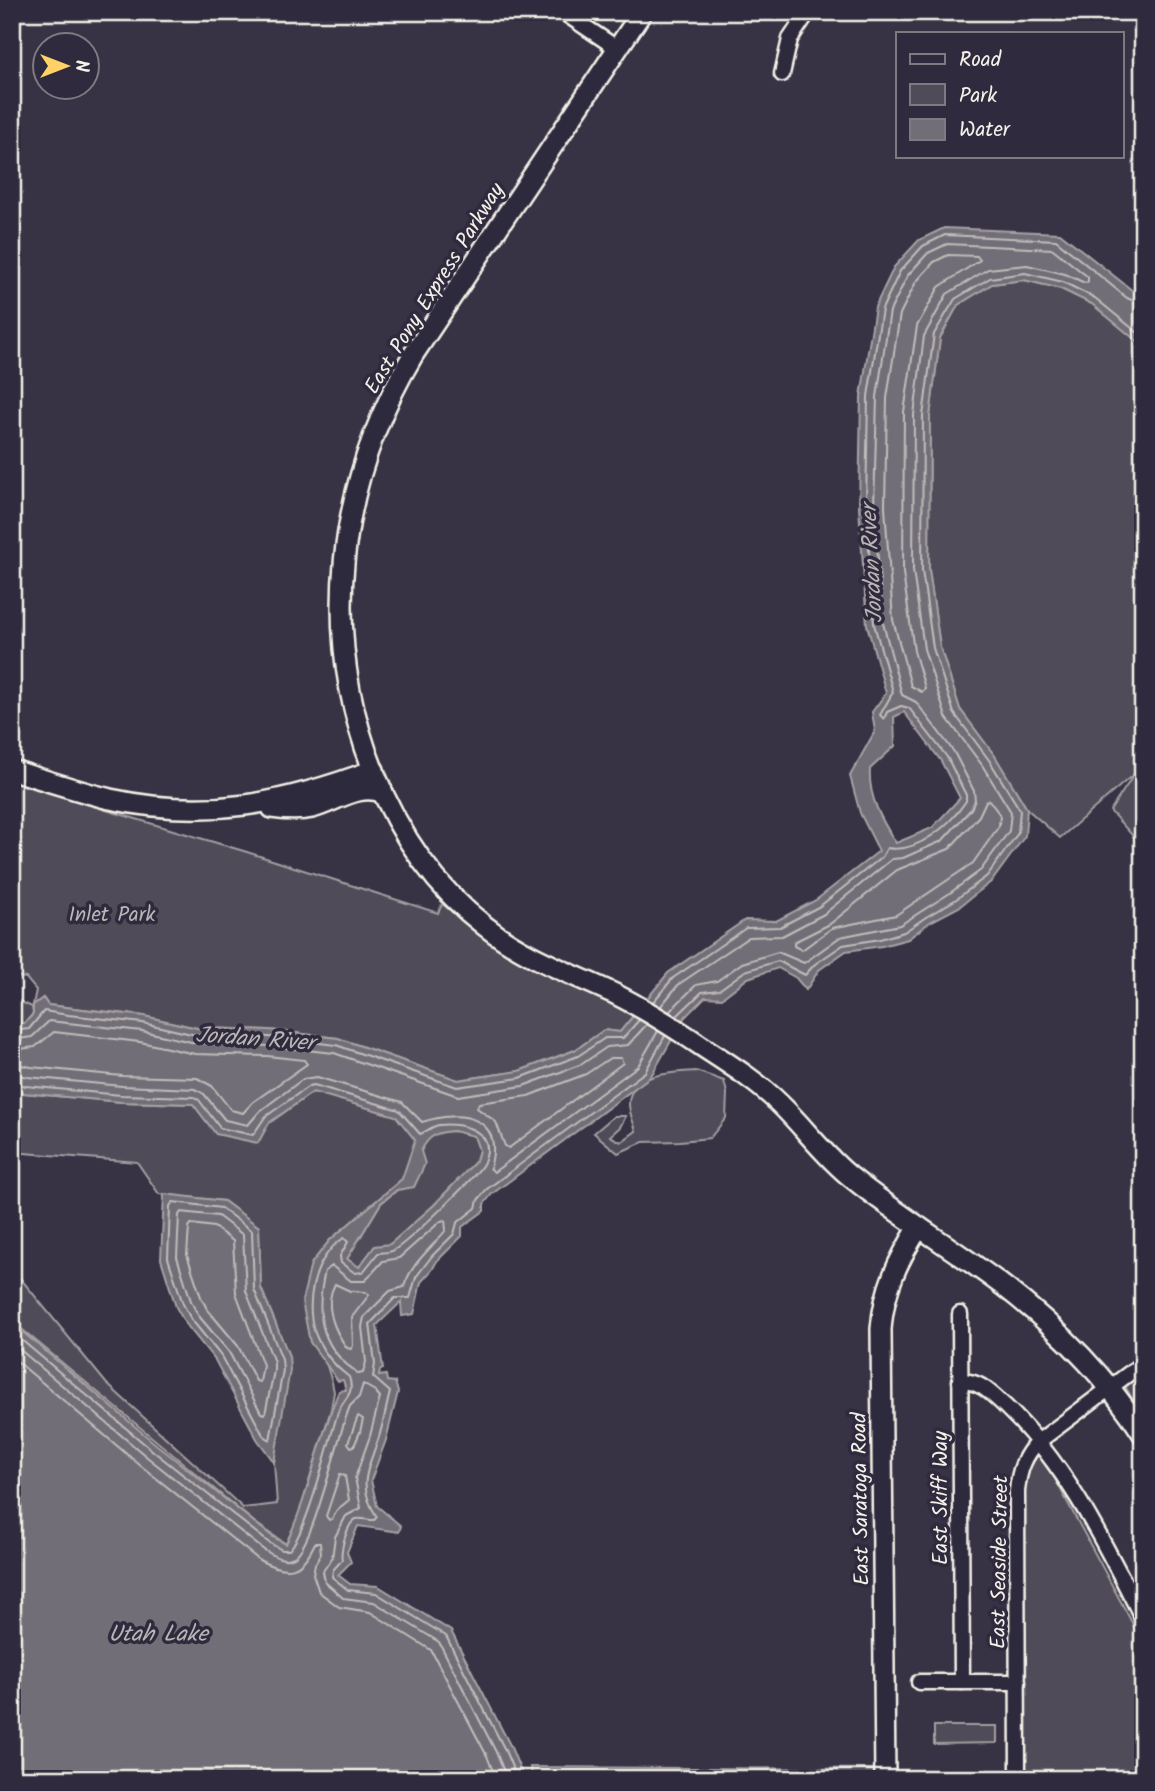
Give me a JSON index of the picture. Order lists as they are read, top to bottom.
{
  "streets": {
    "main road": ["East Pony Express Parkway", "East Saratoga Road"],
    "street": ["East Skiff Way", "East Seaside Street"]
  },
  "crossings": [
    ["East Pony Express Parkway", "East Saratoga Road"],
    ["East Pony Express Parkway", "East Seaside Street"]
  ],
  "water": ["Jordan River", "Utah Lake"],
  "parks": ["Inlet Park"],
  "legend": ["Road", "Park", "Water"],
  "north": "right"
}
